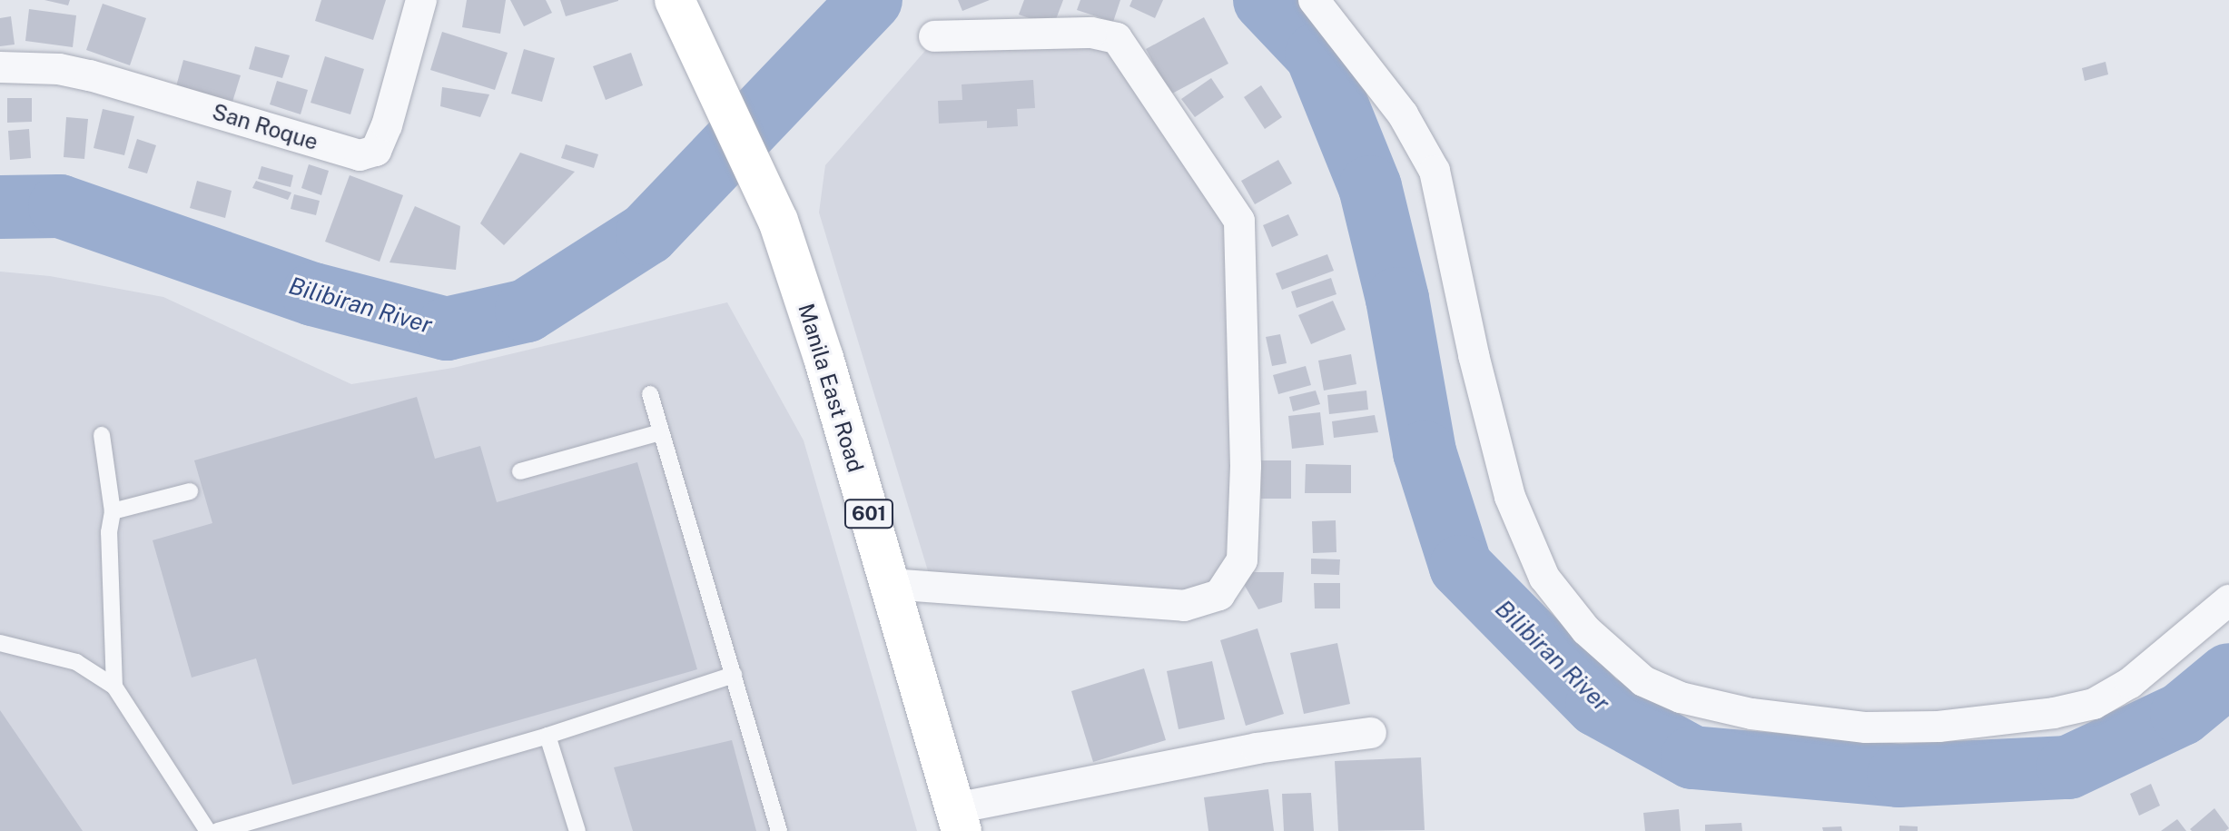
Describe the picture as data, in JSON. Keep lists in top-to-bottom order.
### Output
{
  "streets": {
    "main road": ["Manila East Road", "601"],
    "street": ["San Roque"]
  },
  "water": ["Bilibiran River"]
}
